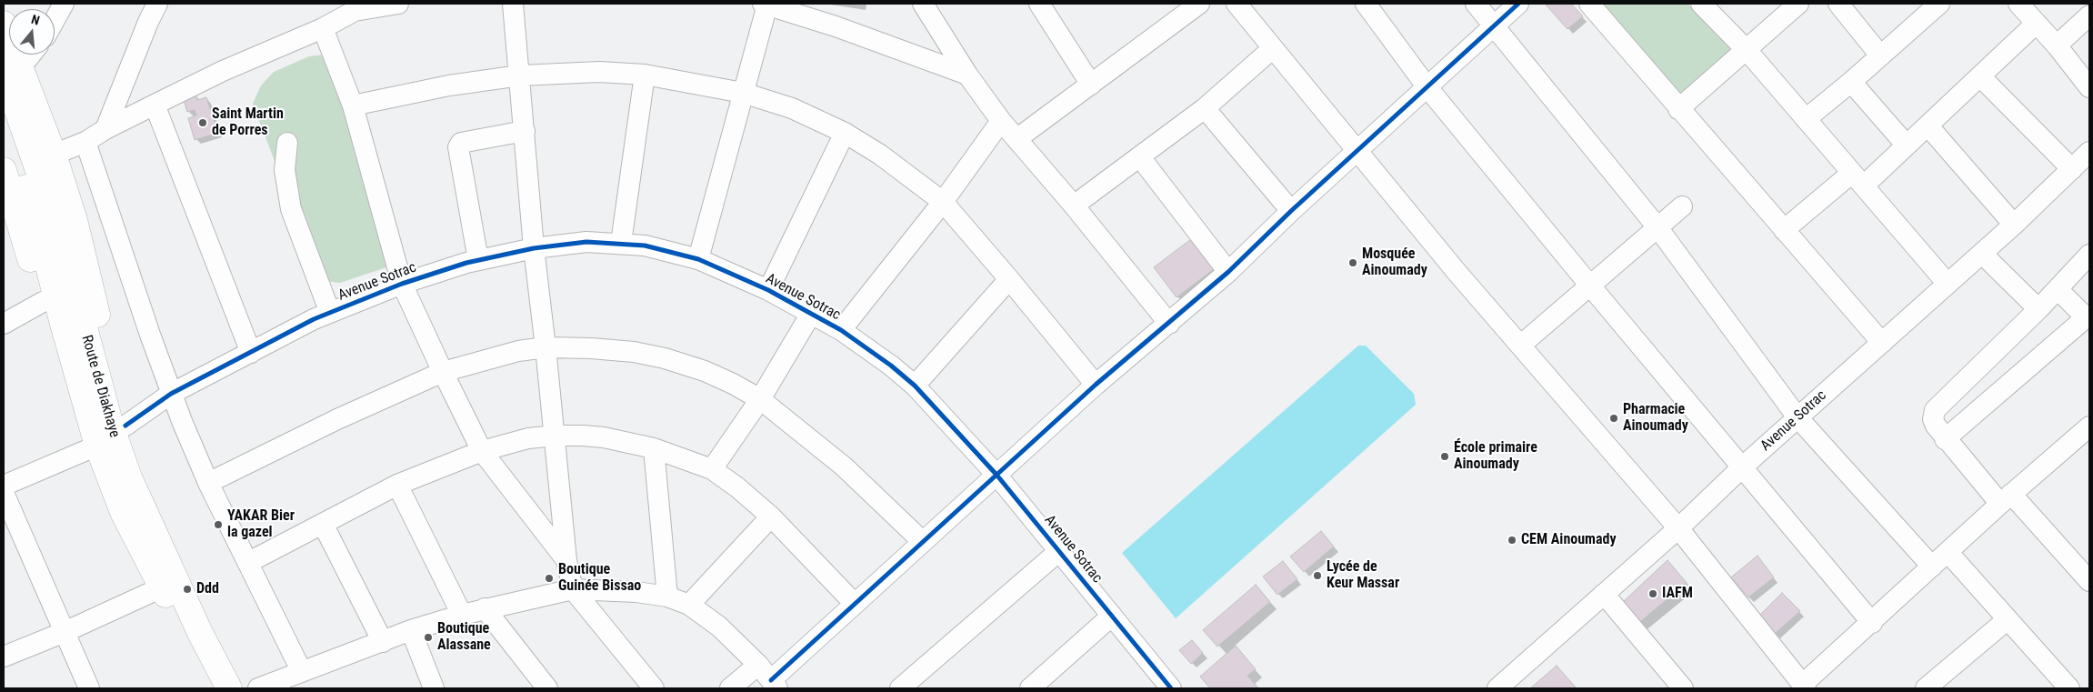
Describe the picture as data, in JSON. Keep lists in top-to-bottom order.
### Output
{
  "streets": {
    "main road": ["Route de Diakhaye"],
    "street": ["Avenue Sotrac"]
  },
  "crossings": [
    ["Avenue Sotrac", "Route de Diakhaye"]
  ],
  "places": [
    "Saint Martin de Porres",
    "Mosquée Ainoumady",
    "Pharmacie Ainoumady",
    "École primaire Ainoumady",
    "YAKAR Bier la gazel",
    "CEM Ainoumady",
    "Lycée de Keur Massar",
    "Boutique Guinée Bissao",
    "Ddd",
    "IAFM",
    "Boutique Alassane"
  ],
  "north": "top"
}
